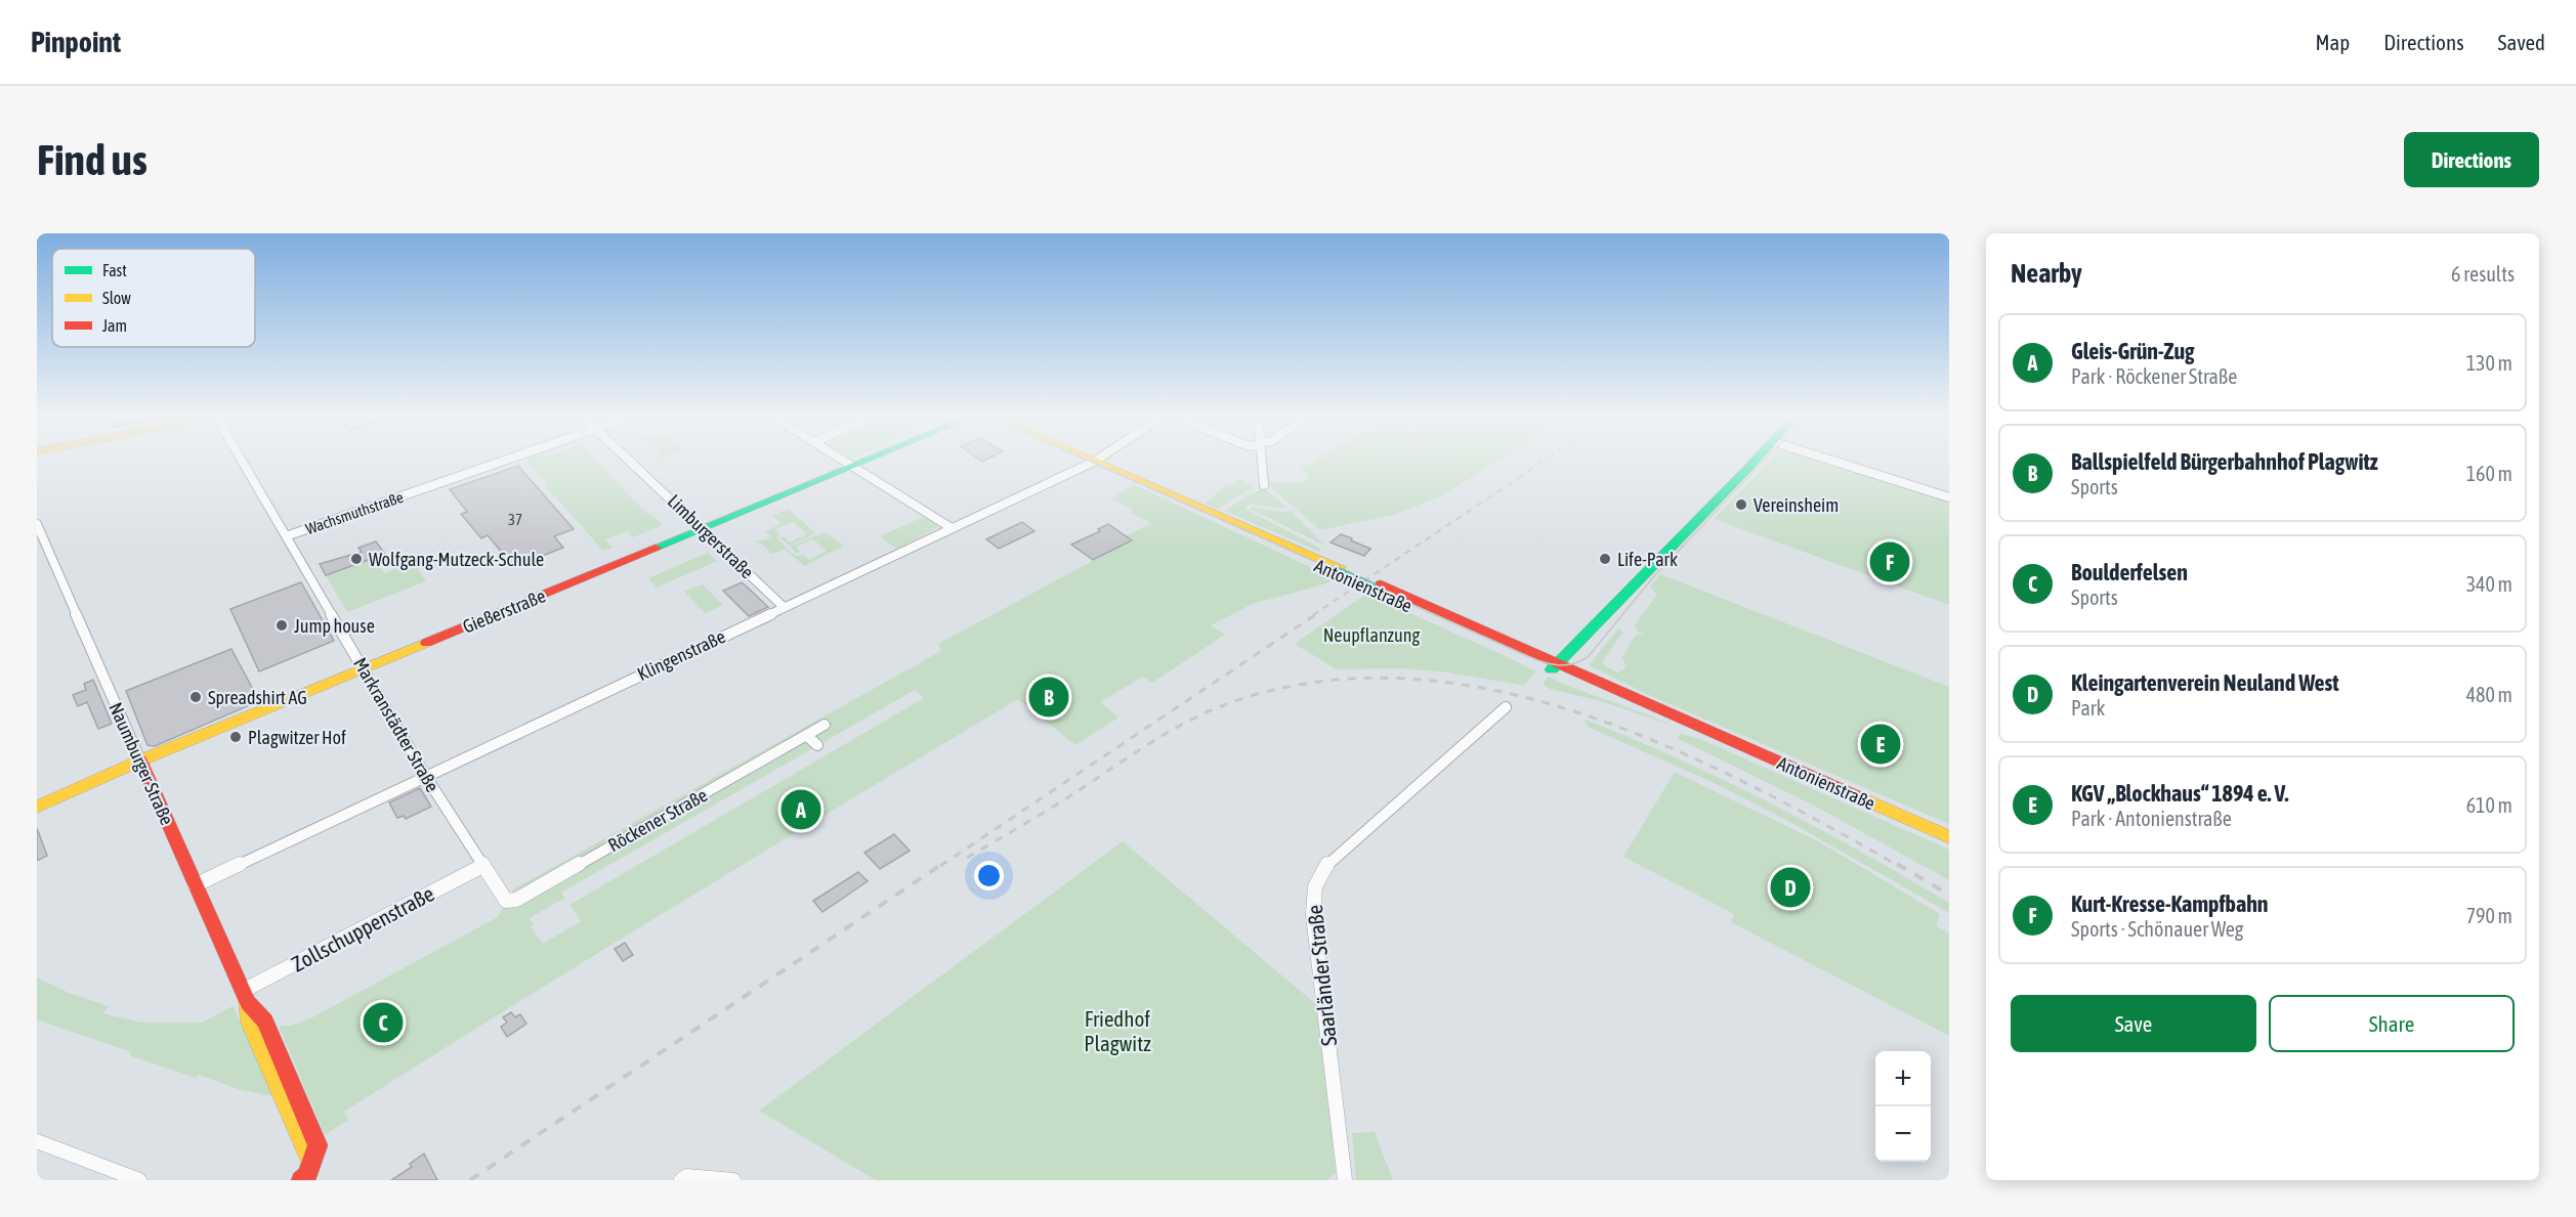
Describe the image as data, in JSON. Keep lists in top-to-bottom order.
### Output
{
  "streets": {
    "street": [
      "Wachsmuthstraße",
      "Limburgerstraße",
      "Antonienstraße",
      "Gießerstraße",
      "Klingenstraße",
      "Markranstädter Straße",
      "Naumburger Straße",
      "Röckener Straße",
      "Zollschuppenstraße",
      "Saarländer Straße"
    ]
  },
  "crossings": [
    ["Wachsmuthstraße", "Markranstädter Straße"],
    ["Limburgerstraße", "Gießerstraße"],
    ["Limburgerstraße", "Klingenstraße"],
    ["Antonienstraße", "Klingenstraße"],
    ["Gießerstraße", "Markranstädter Straße"],
    ["Gießerstraße", "Naumburger Straße"],
    ["Klingenstraße", "Markranstädter Straße"],
    ["Klingenstraße", "Naumburger Straße"],
    ["Markranstädter Straße", "Röckener Straße"],
    ["Markranstädter Straße", "Zollschuppenstraße"],
    ["Naumburger Straße", "Zollschuppenstraße"]
  ],
  "parks": ["Neupflanzung", "Friedhof Plagwitz"],
  "places": [
    "Vereinsheim",
    "Wolfgang-Mutzeck-Schule",
    "Life-Park",
    "Jump house",
    "Spreadshirt AG",
    "Plagwitzer Hof"
  ],
  "house_numbers": ["37"],
  "legend": ["Fast", "Slow", "Jam"],
  "page": {
    "header": "Pinpoint",
    "nav": ["Map", "Directions", "Saved"],
    "buttons": [
      "Directions",
      ["Save", "Share"]
    ],
    "title": "Find us",
    "heading": ["Nearby", "6 results"],
    "list": [
      {
        "mark": "A",
        "name": "Gleis-Grün-Zug",
        "note": "Park · Röckener Straße",
        "value": "130 m"
      },
      {
        "mark": "B",
        "name": "Ballspielfeld Bürgerbahnhof Plagwitz",
        "note": "Sports",
        "value": "160 m"
      },
      {
        "mark": "C",
        "name": "Boulderfelsen",
        "note": "Sports",
        "value": "340 m"
      },
      {
        "mark": "D",
        "name": "Kleingartenverein Neuland West",
        "note": "Park",
        "value": "480 m"
      },
      {
        "mark": "E",
        "name": "KGV „Blockhaus“ 1894 e. V.",
        "note": "Park · Antonienstraße",
        "value": "610 m"
      },
      {
        "mark": "F",
        "name": "Kurt-Kresse-Kampfbahn",
        "note": "Sports · Schönauer Weg",
        "value": "790 m"
      }
    ],
    "pins": [
      "F",
      "B",
      "E",
      "A",
      "D",
      "C"
    ],
    "map_buttons": ["+", "−"]
  }
}
